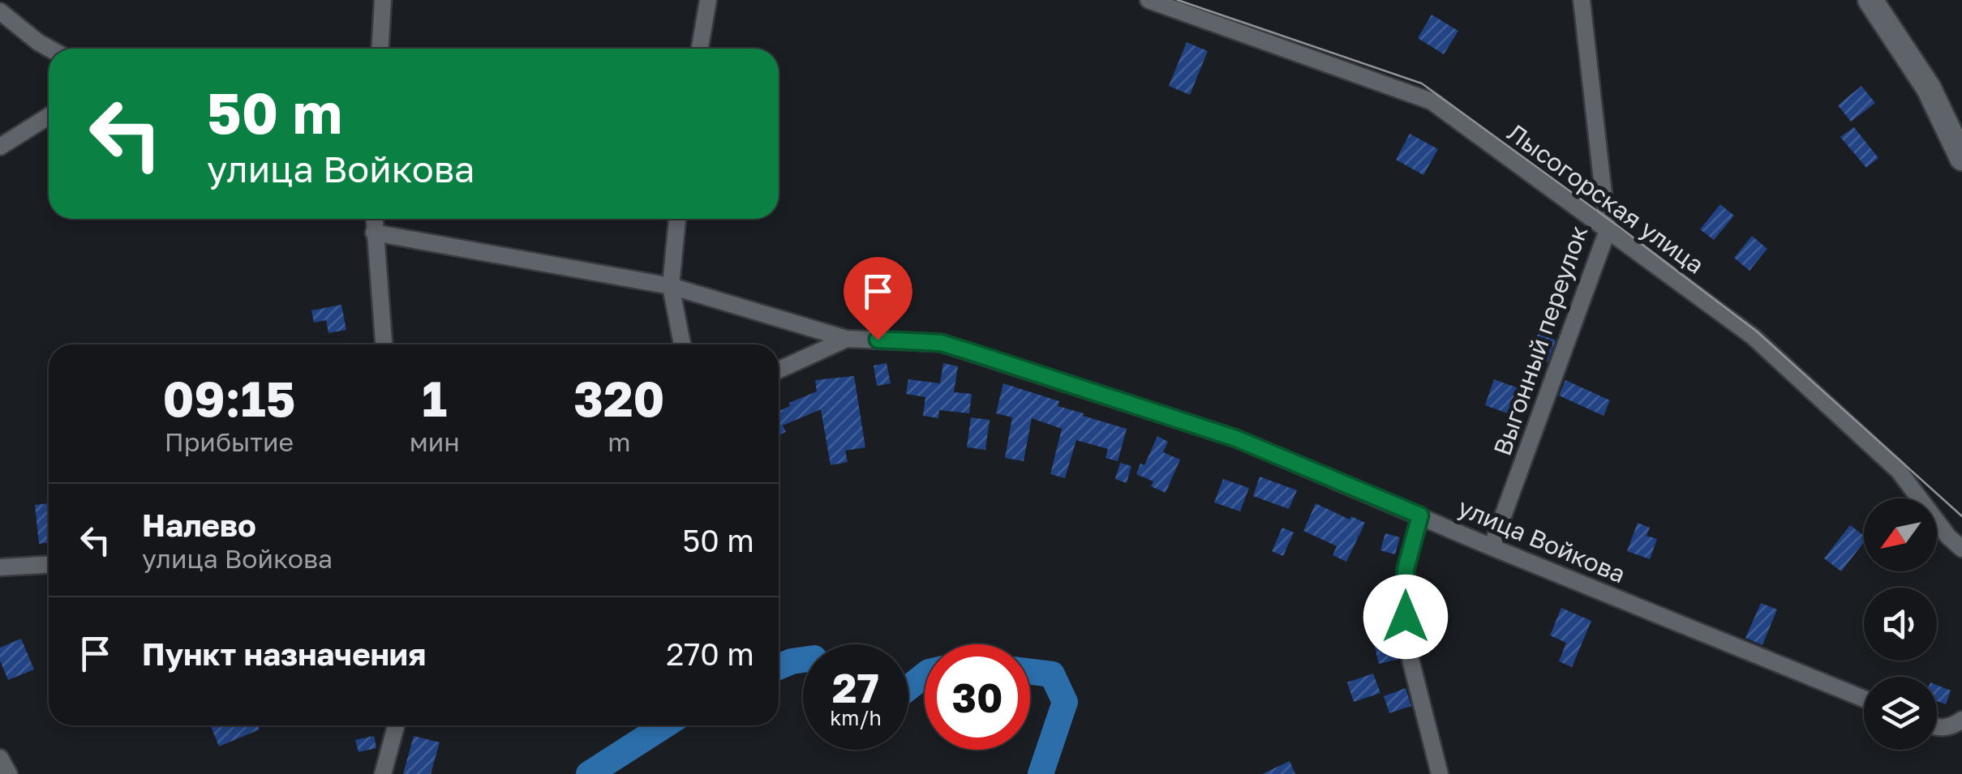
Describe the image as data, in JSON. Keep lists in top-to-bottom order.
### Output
{
  "streets": {
    "street": ["Лысогорская улица", "Выгонный переулок", "улица Войкова"]
  },
  "crossings": [
    ["Лысогорская улица", "Выгонный переулок"],
    ["Выгонный переулок", "улица Войкова"]
  ],
  "north": "bottom left",
  "page": {
    "turn": ["50 m", "улица Войкова"],
    "eta": [
      "09:15",
      "Прибытие",
      "1",
      "мин",
      "320",
      "m"
    ],
    "list": [
      {
        "name": "Налево",
        "note": "улица Войкова",
        "value": "50 m"
      },
      {
        "name": "Пункт назначения",
        "value": "270 m"
      }
    ],
    "speed": "27 km/h",
    "limit": "30"
  }
}
